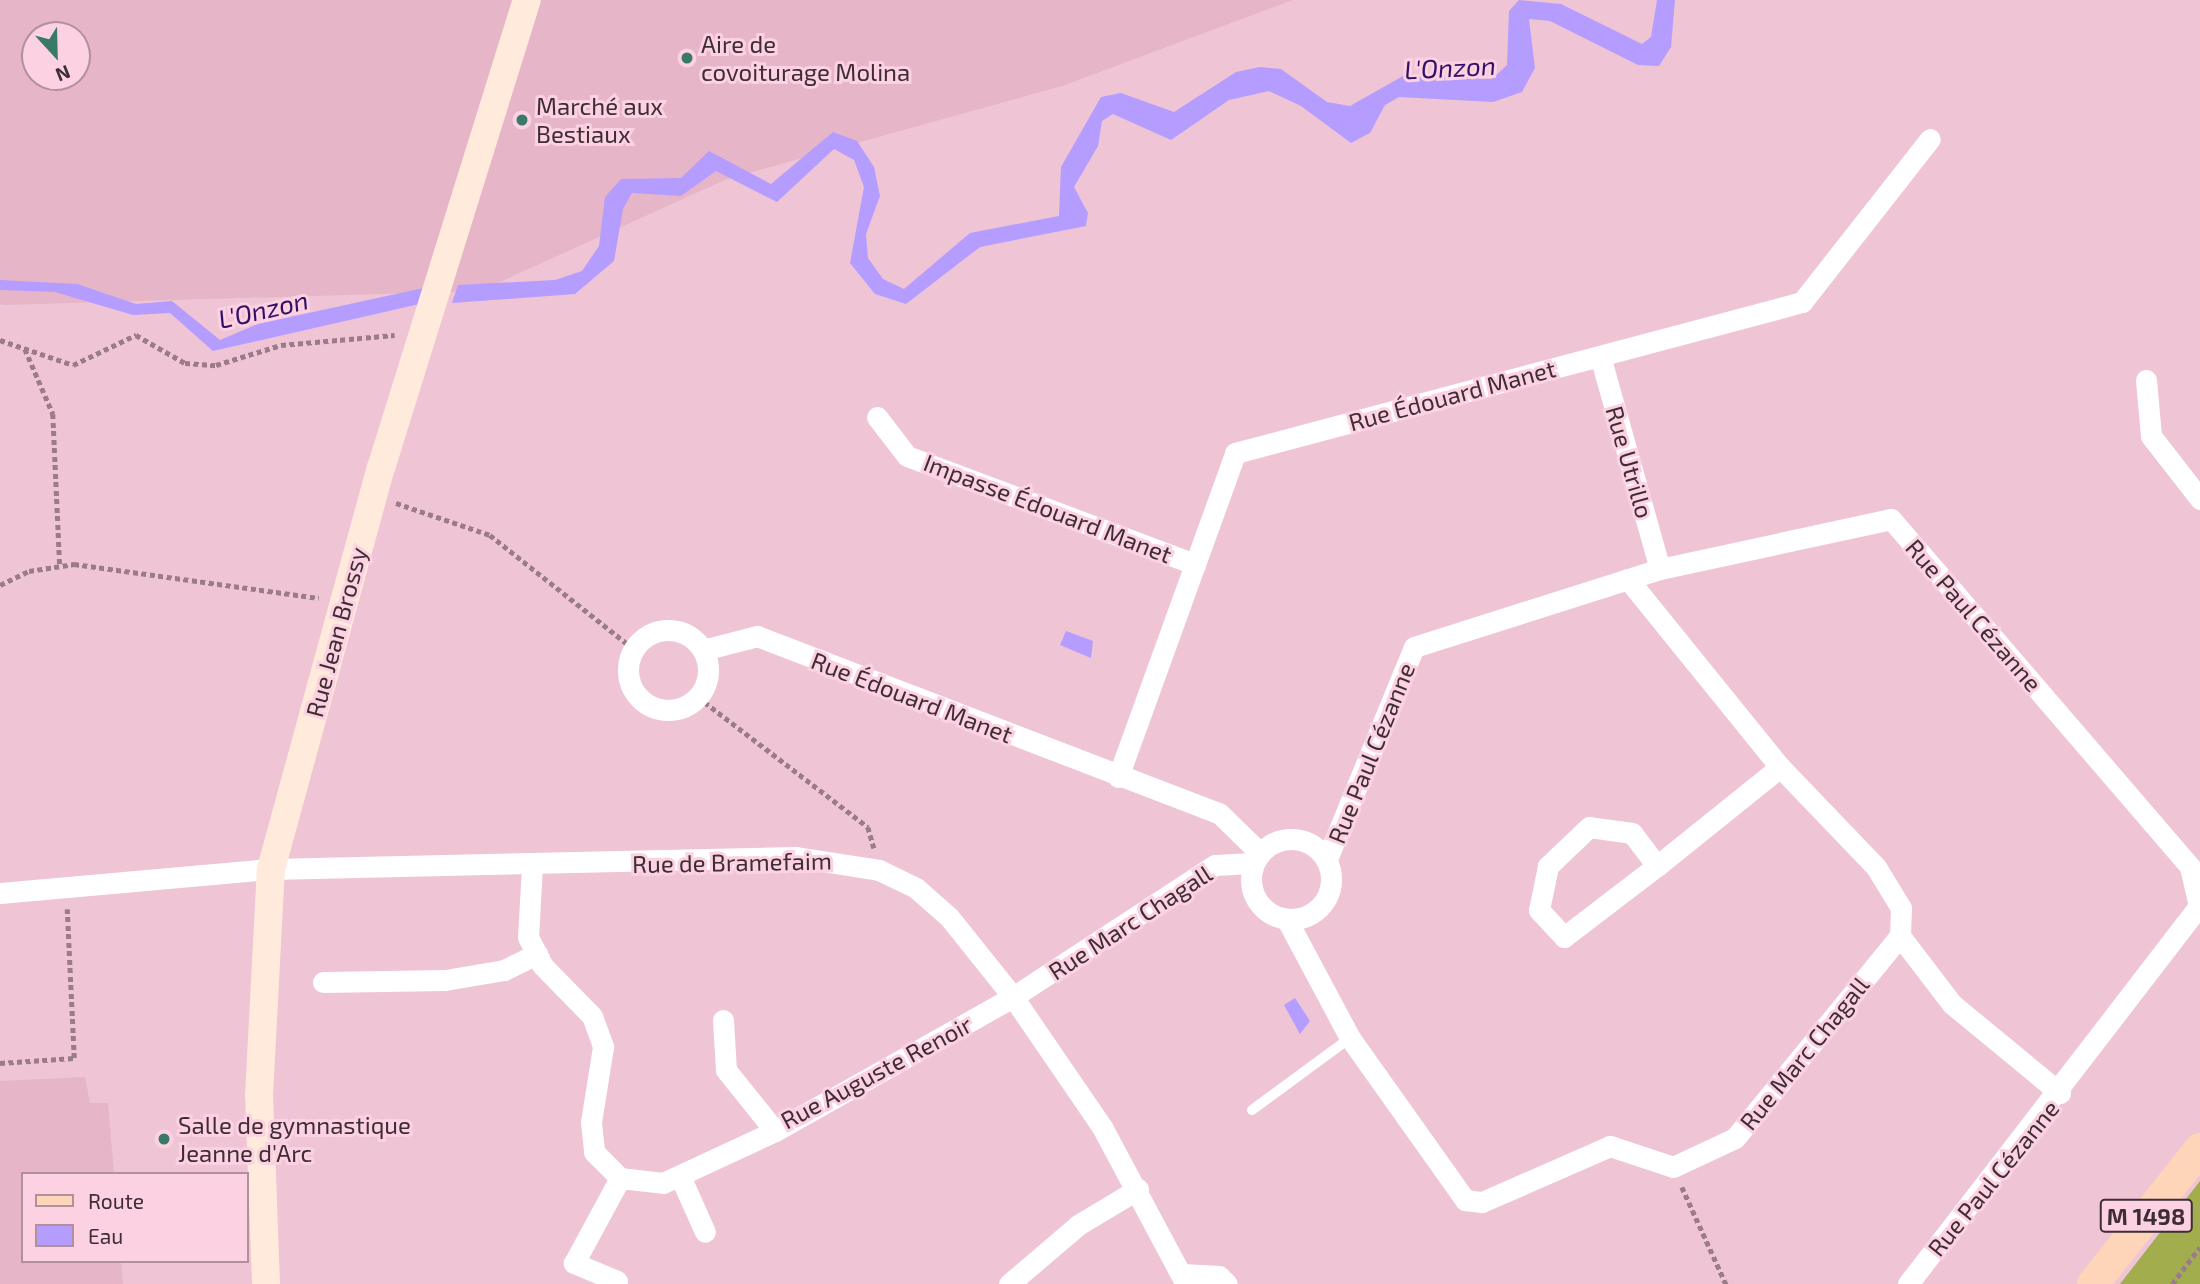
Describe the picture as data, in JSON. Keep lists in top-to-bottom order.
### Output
{
  "streets": {
    "main road": ["M 1498"],
    "street": [
      "Rue Édouard Manet",
      "Rue Utrillo",
      "Impasse Édouard Manet",
      "Rue Paul Cézanne",
      "Rue Jean Brossy",
      "Rue de Bramefaim",
      "Rue Marc Chagall",
      "Rue Auguste Renoir"
    ]
  },
  "crossings": [
    ["Rue Édouard Manet", "Rue Utrillo"],
    ["Rue Édouard Manet", "Impasse Édouard Manet"],
    ["Rue Édouard Manet", "Rue Paul Cézanne"],
    ["Rue Édouard Manet", "Rue Marc Chagall"],
    ["Rue Utrillo", "Rue Paul Cézanne"],
    ["Rue Paul Cézanne", "Rue Marc Chagall"],
    ["Rue Jean Brossy", "Rue de Bramefaim"],
    ["Rue de Bramefaim", "Rue Marc Chagall"],
    ["Rue de Bramefaim", "Rue Auguste Renoir"],
    ["Rue Marc Chagall", "Rue Auguste Renoir"]
  ],
  "water": ["L'Onzon"],
  "places": ["Aire de covoiturage Molina", "Marché aux Bestiaux", "Salle de gymnastique Jeanne d'Arc"],
  "legend": ["Route", "Eau"],
  "north": "bottom"
}
